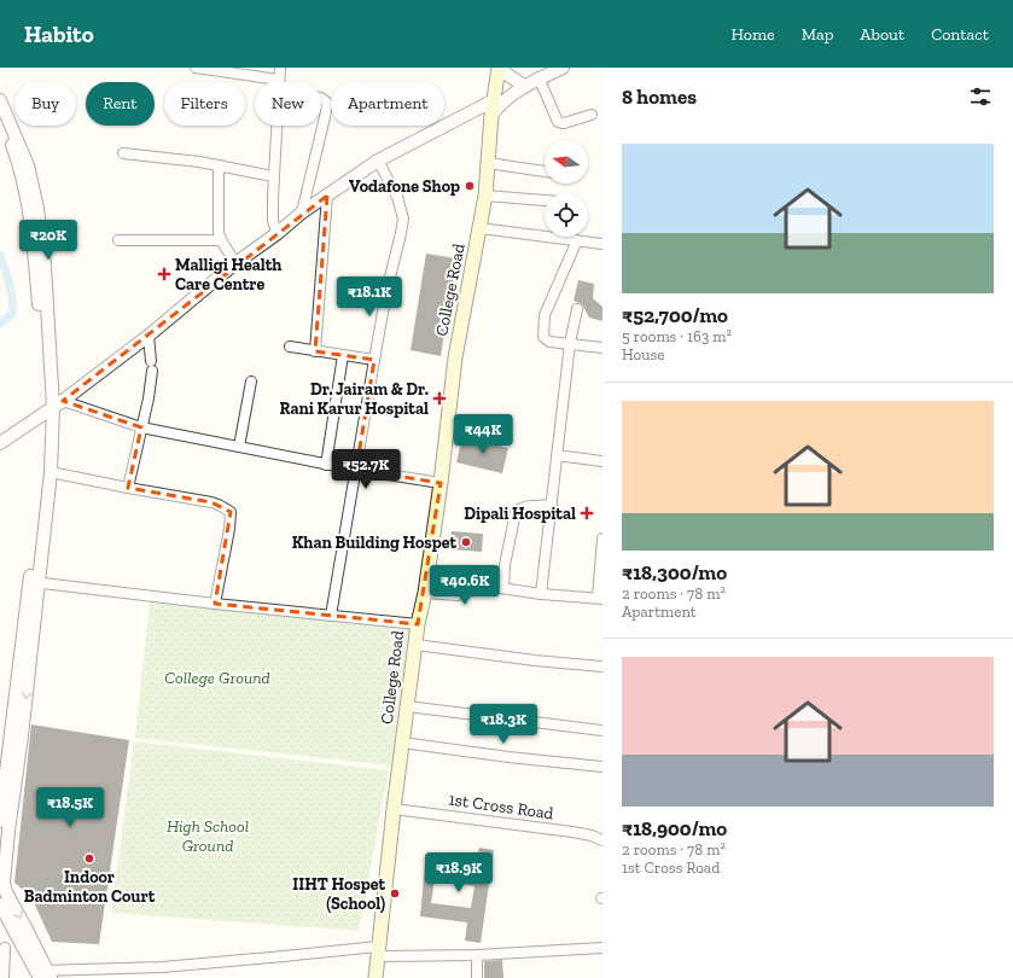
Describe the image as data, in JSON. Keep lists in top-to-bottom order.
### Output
{
  "streets": {
    "main road": ["College Road"],
    "street": ["1st Cross Road"]
  },
  "crossings": [
    ["College Road", "1st Cross Road"]
  ],
  "parks": ["College Ground", "High School Ground"],
  "places": {
    "other": [
      "Vodafone Shop",
      "Khan Building Hospet",
      "Indoor Badminton Court",
      "IIHT Hospet (School)"
    ],
    "health": ["Malligi Health Care Centre", "Dr. Jairam & Dr. Rani Karur Hospital", "Dipali Hospital"]
  },
  "north": "left",
  "page": {
    "header": "Habito",
    "nav": [
      "Home",
      "Map",
      "About",
      "Contact"
    ],
    "heading": "8 homes",
    "chip": [
      "Buy",
      "Rent",
      "Filters",
      "New",
      "Apartment"
    ],
    "list": [
      {
        "name": "₹52,700/mo",
        "note": "5 rooms · 163 m² · House"
      },
      {
        "name": "₹18,300/mo",
        "note": "2 rooms · 78 m² · Apartment"
      },
      {
        "name": "₹18,900/mo",
        "note": "2 rooms · 78 m² · 1st Cross Road"
      }
    ],
    "price": [
      "₹20K",
      "₹18.1K",
      "₹44K",
      "₹52.7K",
      "₹40.6K",
      "₹18.3K",
      "₹18.5K",
      "₹18.9K"
    ]
  }
}
